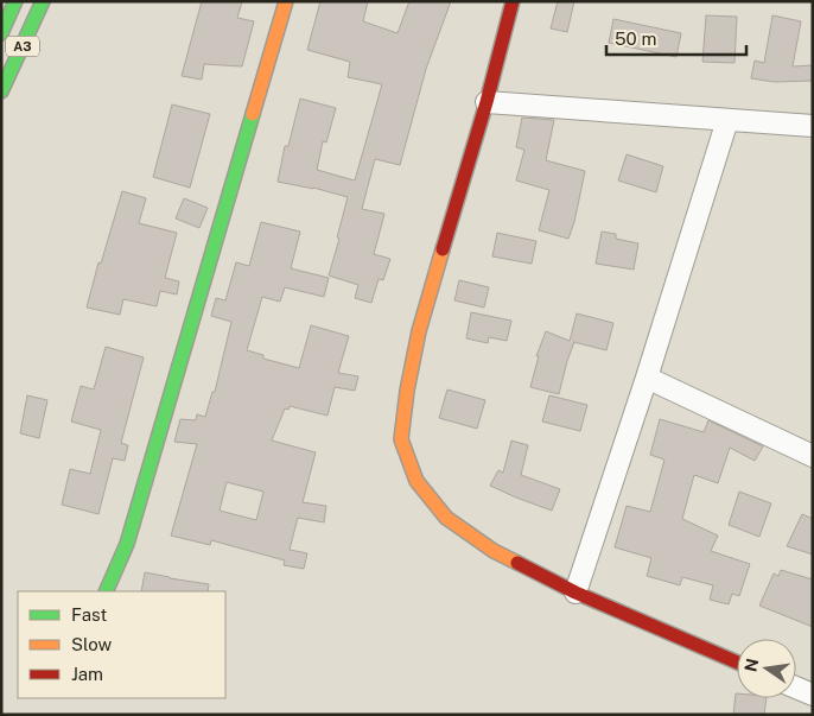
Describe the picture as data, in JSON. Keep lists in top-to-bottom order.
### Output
{
  "streets": {
    "main road": ["A3"]
  },
  "legend": ["Fast", "Slow", "Jam"],
  "scale_bar": "50 m",
  "north": "left"
}
